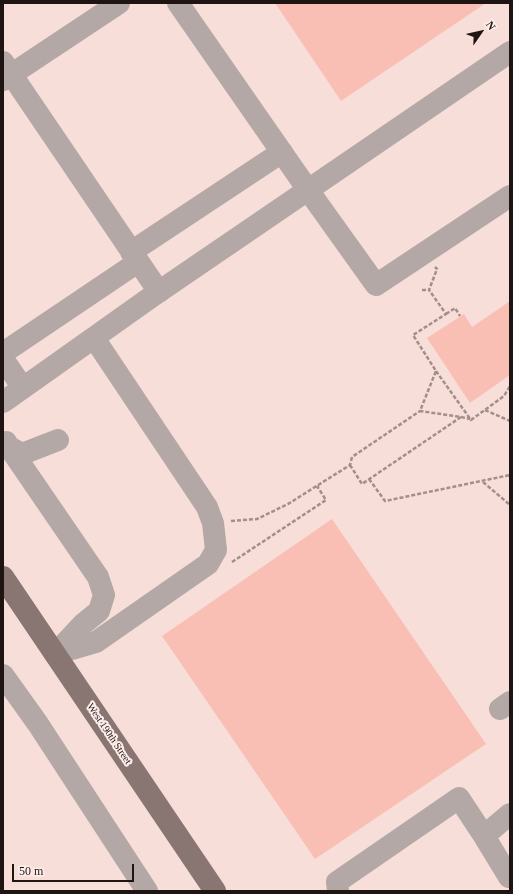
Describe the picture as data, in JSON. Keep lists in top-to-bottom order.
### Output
{
  "streets": {
    "main road": ["West 190th Street"]
  },
  "scale_bar": "50 m",
  "north": "top right"
}
